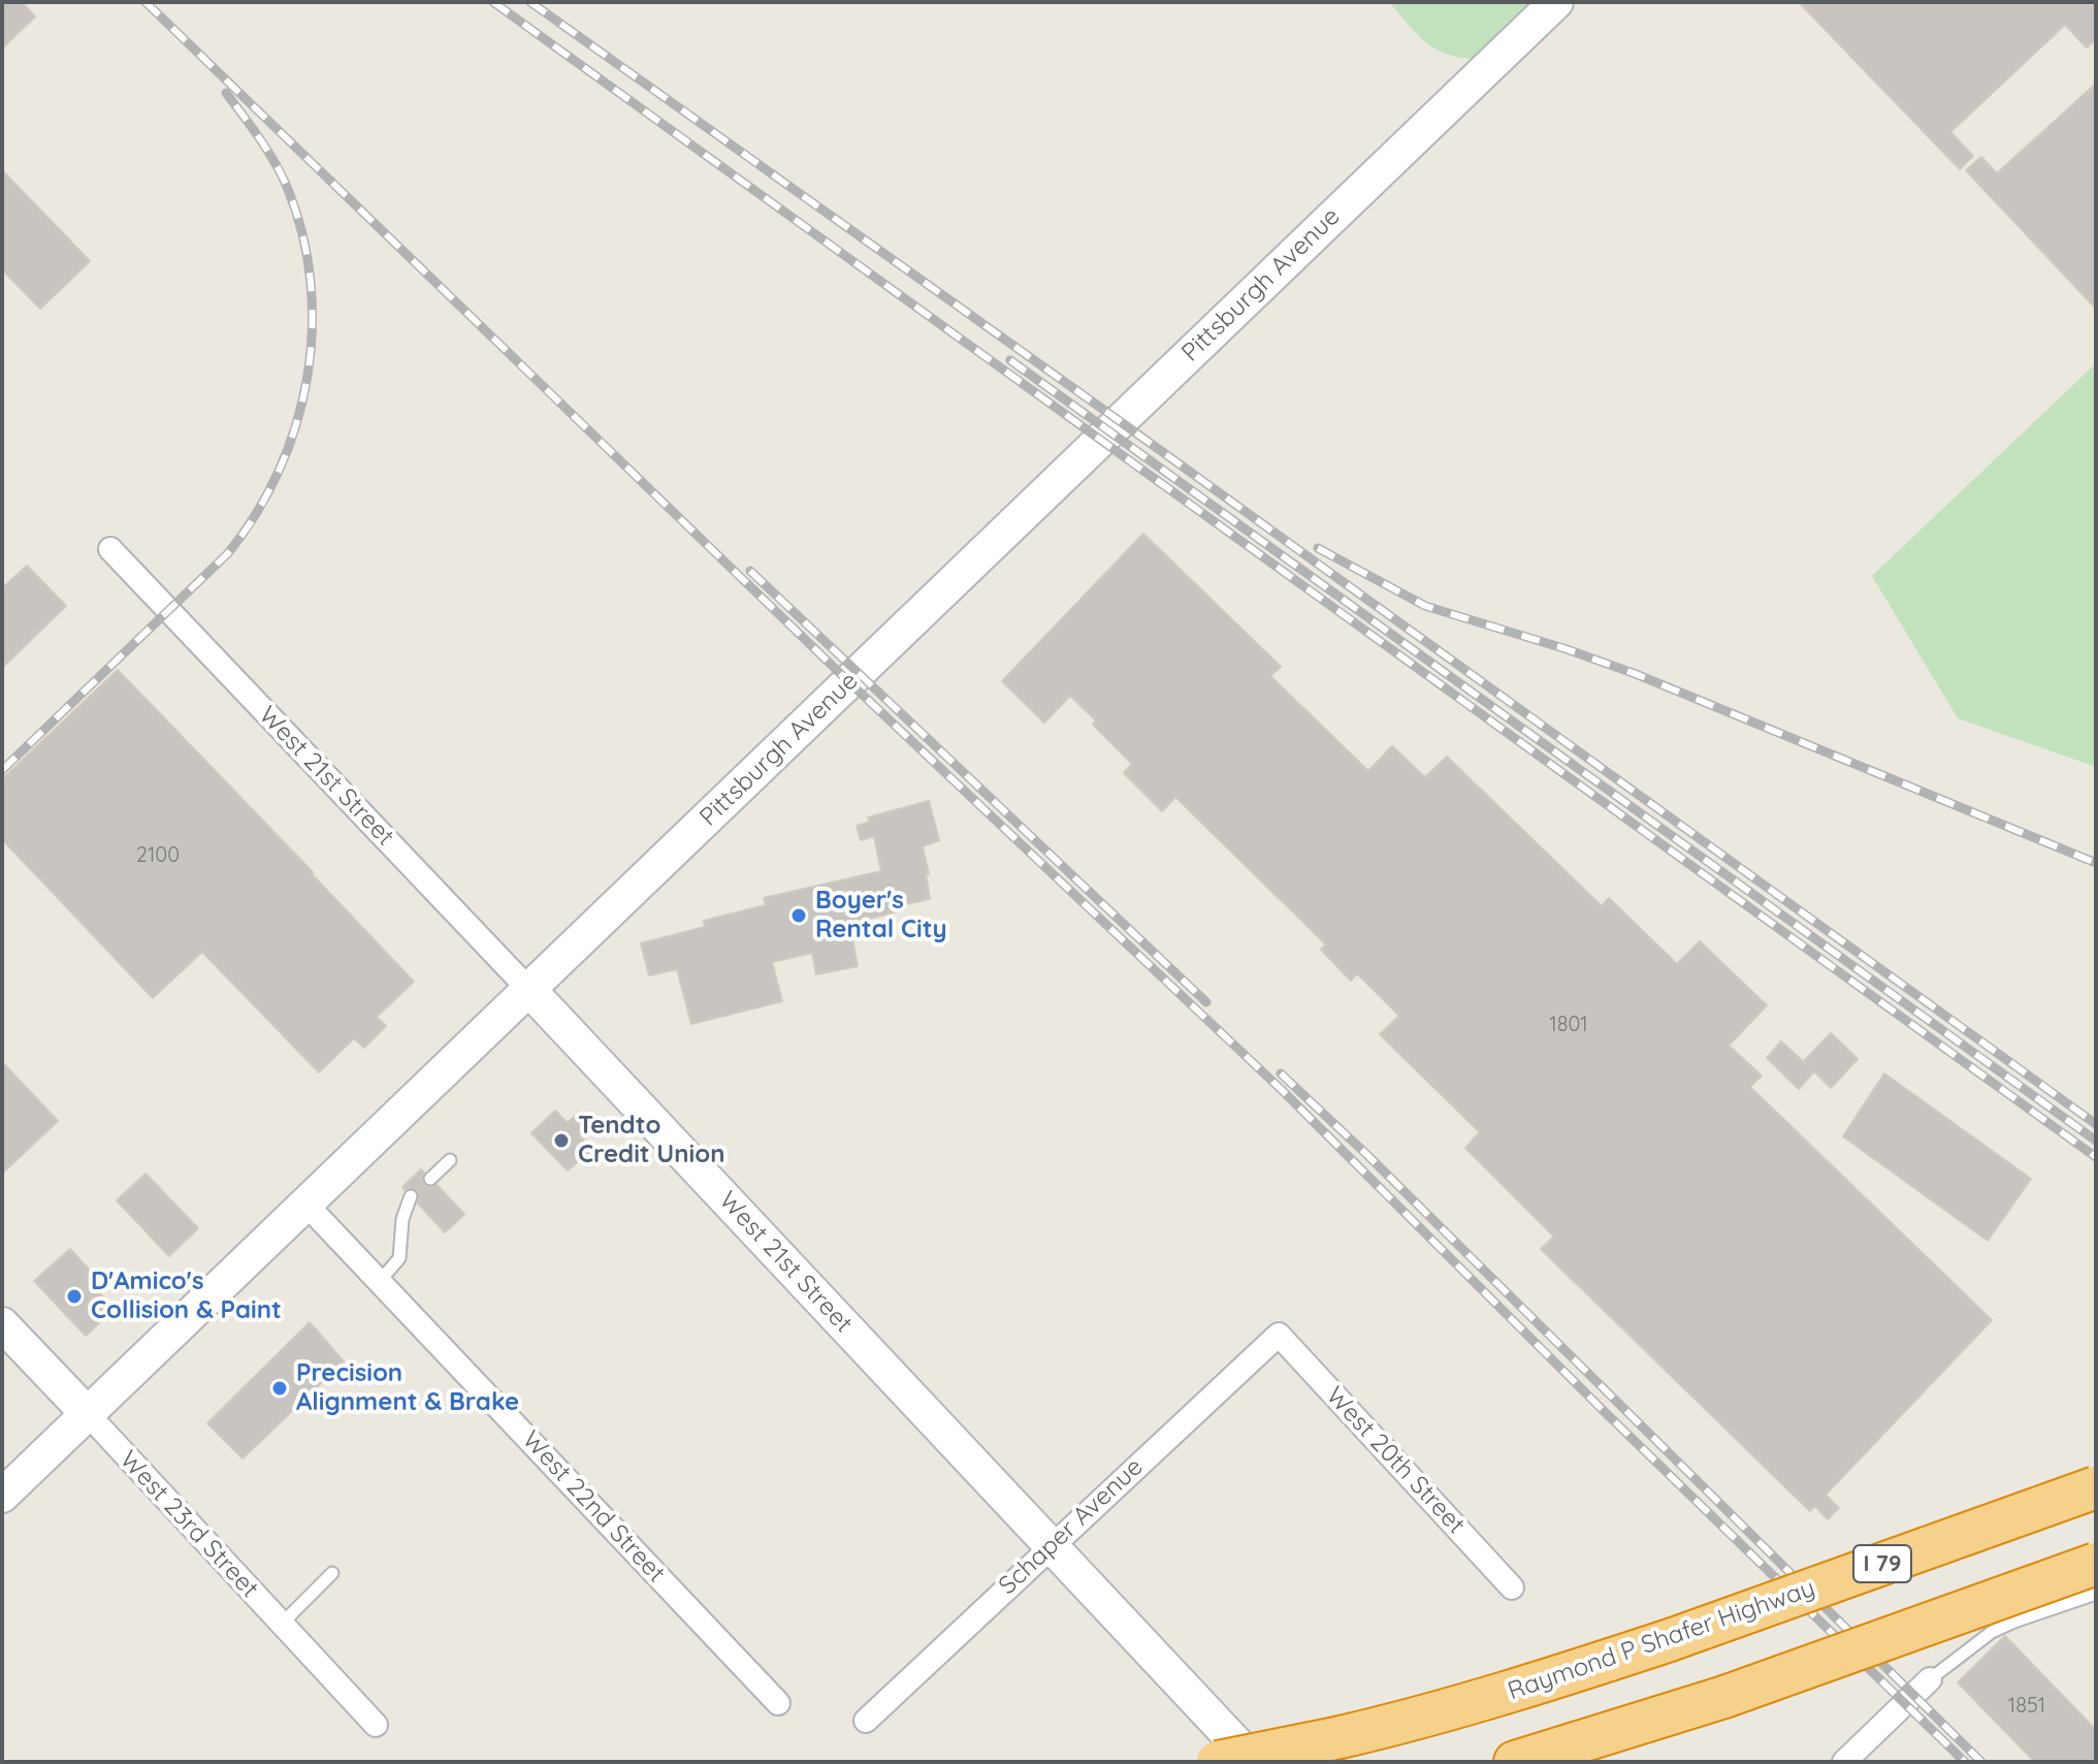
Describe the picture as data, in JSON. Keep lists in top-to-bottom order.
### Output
{
  "streets": {
    "highway": ["I 79", "Raymond P Shafer Highway"],
    "street": [
      "Pittsburgh Avenue",
      "West 21st Street",
      "West 20th Street",
      "West 22nd Street",
      "West 23rd Street",
      "Schaper Avenue"
    ]
  },
  "crossings": [
    ["Pittsburgh Avenue", "West 21st Street"],
    ["Pittsburgh Avenue", "West 22nd Street"],
    ["Pittsburgh Avenue", "West 23rd Street"],
    ["West 21st Street", "Schaper Avenue"],
    ["West 20th Street", "Schaper Avenue"]
  ],
  "places": [
    "Boyer's Rental City",
    "Tendto Credit Union",
    "D'Amico's Collision & Paint",
    "Precision Alignment & Brake"
  ],
  "house_numbers": ["2100", "1801", "1851"]
}
